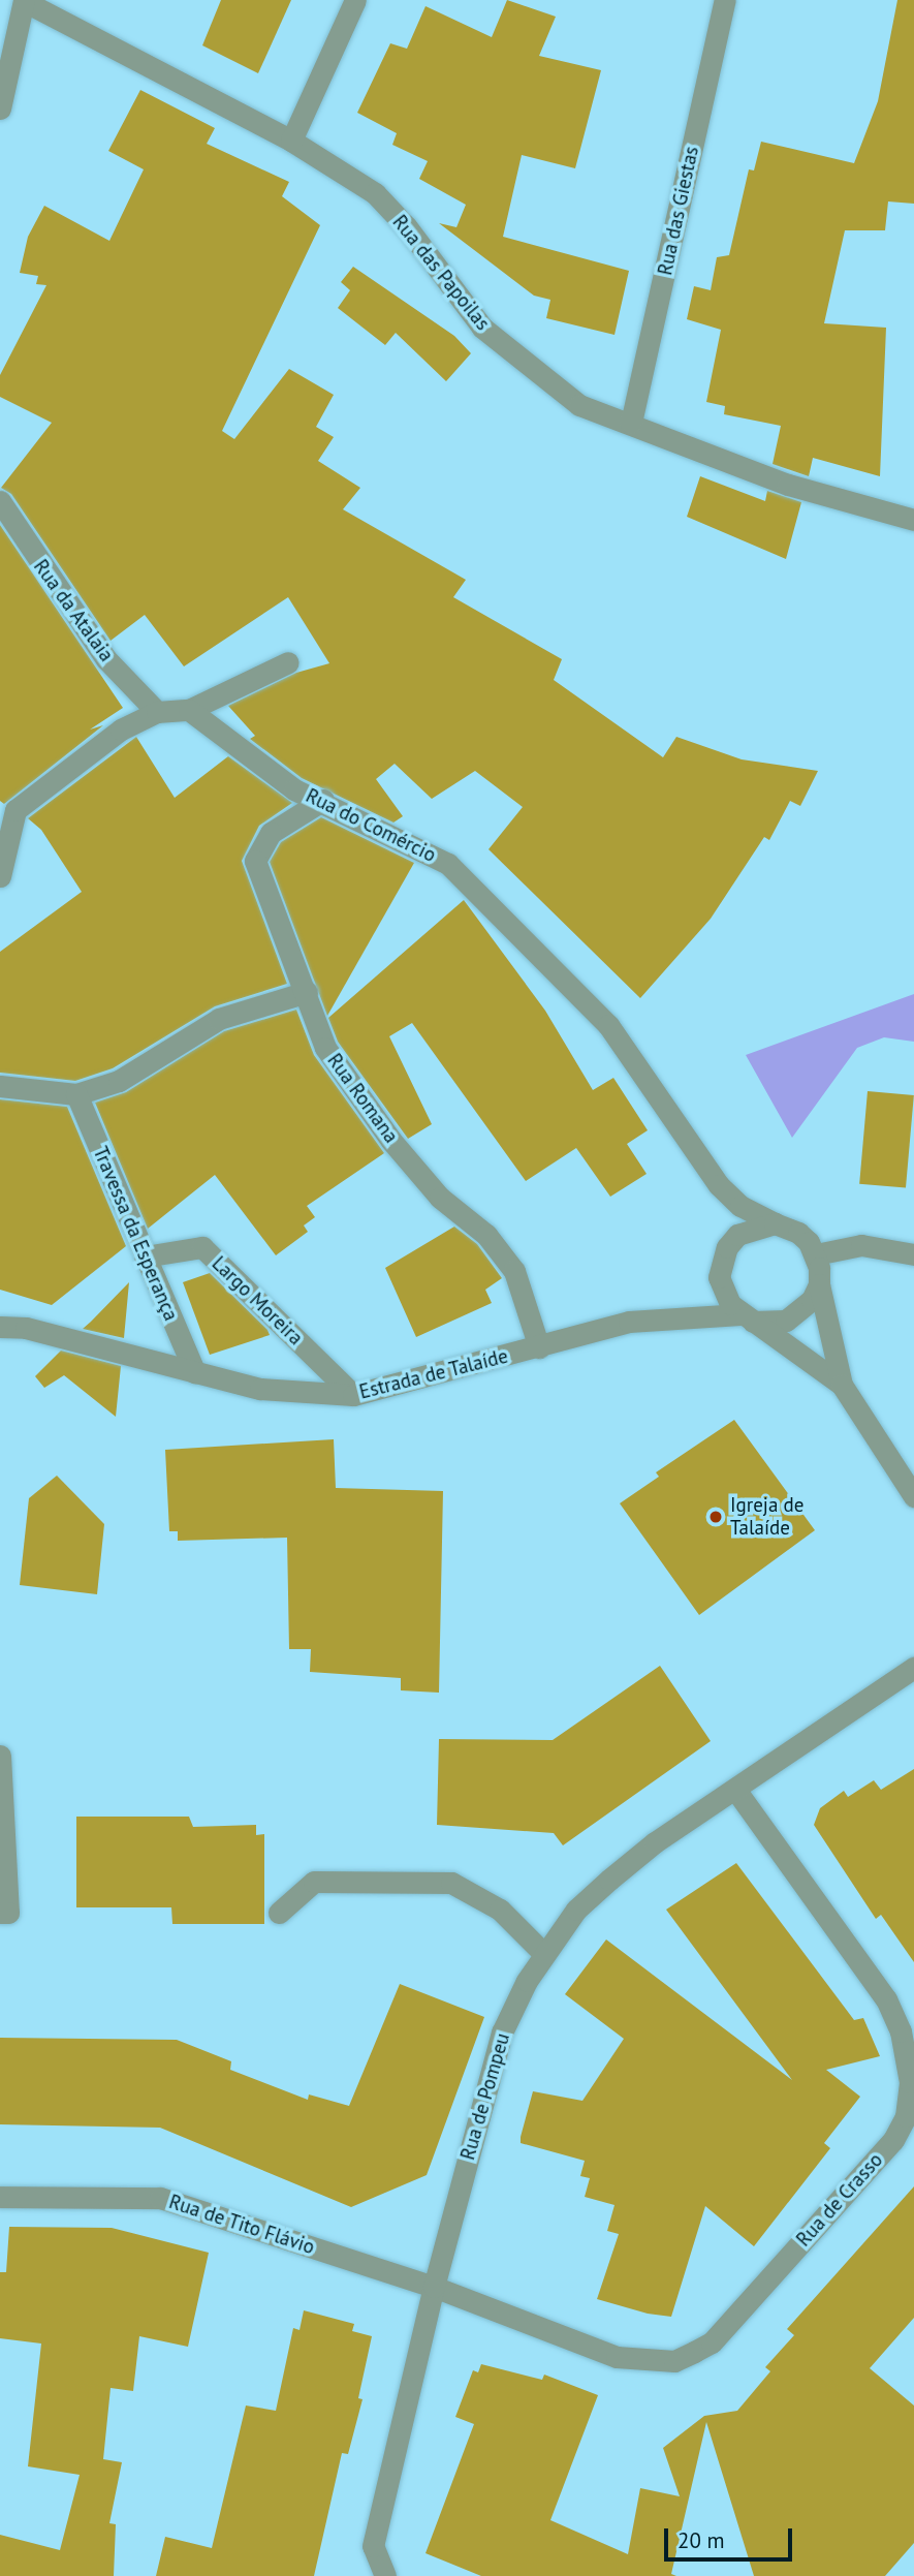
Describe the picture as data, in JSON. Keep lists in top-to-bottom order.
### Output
{
  "streets": {
    "street": [
      "Rua das Giestas",
      "Rua das Papoilas",
      "Rua da Atalaia",
      "Rua do Comércio",
      "Rua Romana",
      "Travessa da Esperança",
      "Largo Moreira",
      "Estrada de Talaíde",
      "Rua de Pompeu",
      "Rua de Crasso",
      "Rua de Tito Flávio"
    ]
  },
  "crossings": [
    ["Rua das Giestas", "Rua das Papoilas"],
    ["Rua do Comércio", "Rua Romana"],
    ["Rua do Comércio", "Estrada de Talaíde"],
    ["Rua Romana", "Estrada de Talaíde"],
    ["Travessa da Esperança", "Largo Moreira"],
    ["Travessa da Esperança", "Estrada de Talaíde"],
    ["Largo Moreira", "Estrada de Talaíde"],
    ["Rua de Pompeu", "Rua de Crasso"],
    ["Rua de Pompeu", "Rua de Tito Flávio"],
    ["Rua de Crasso", "Rua de Tito Flávio"]
  ],
  "places": ["Igreja de Talaíde"],
  "scale_bar": "20 m"
}
